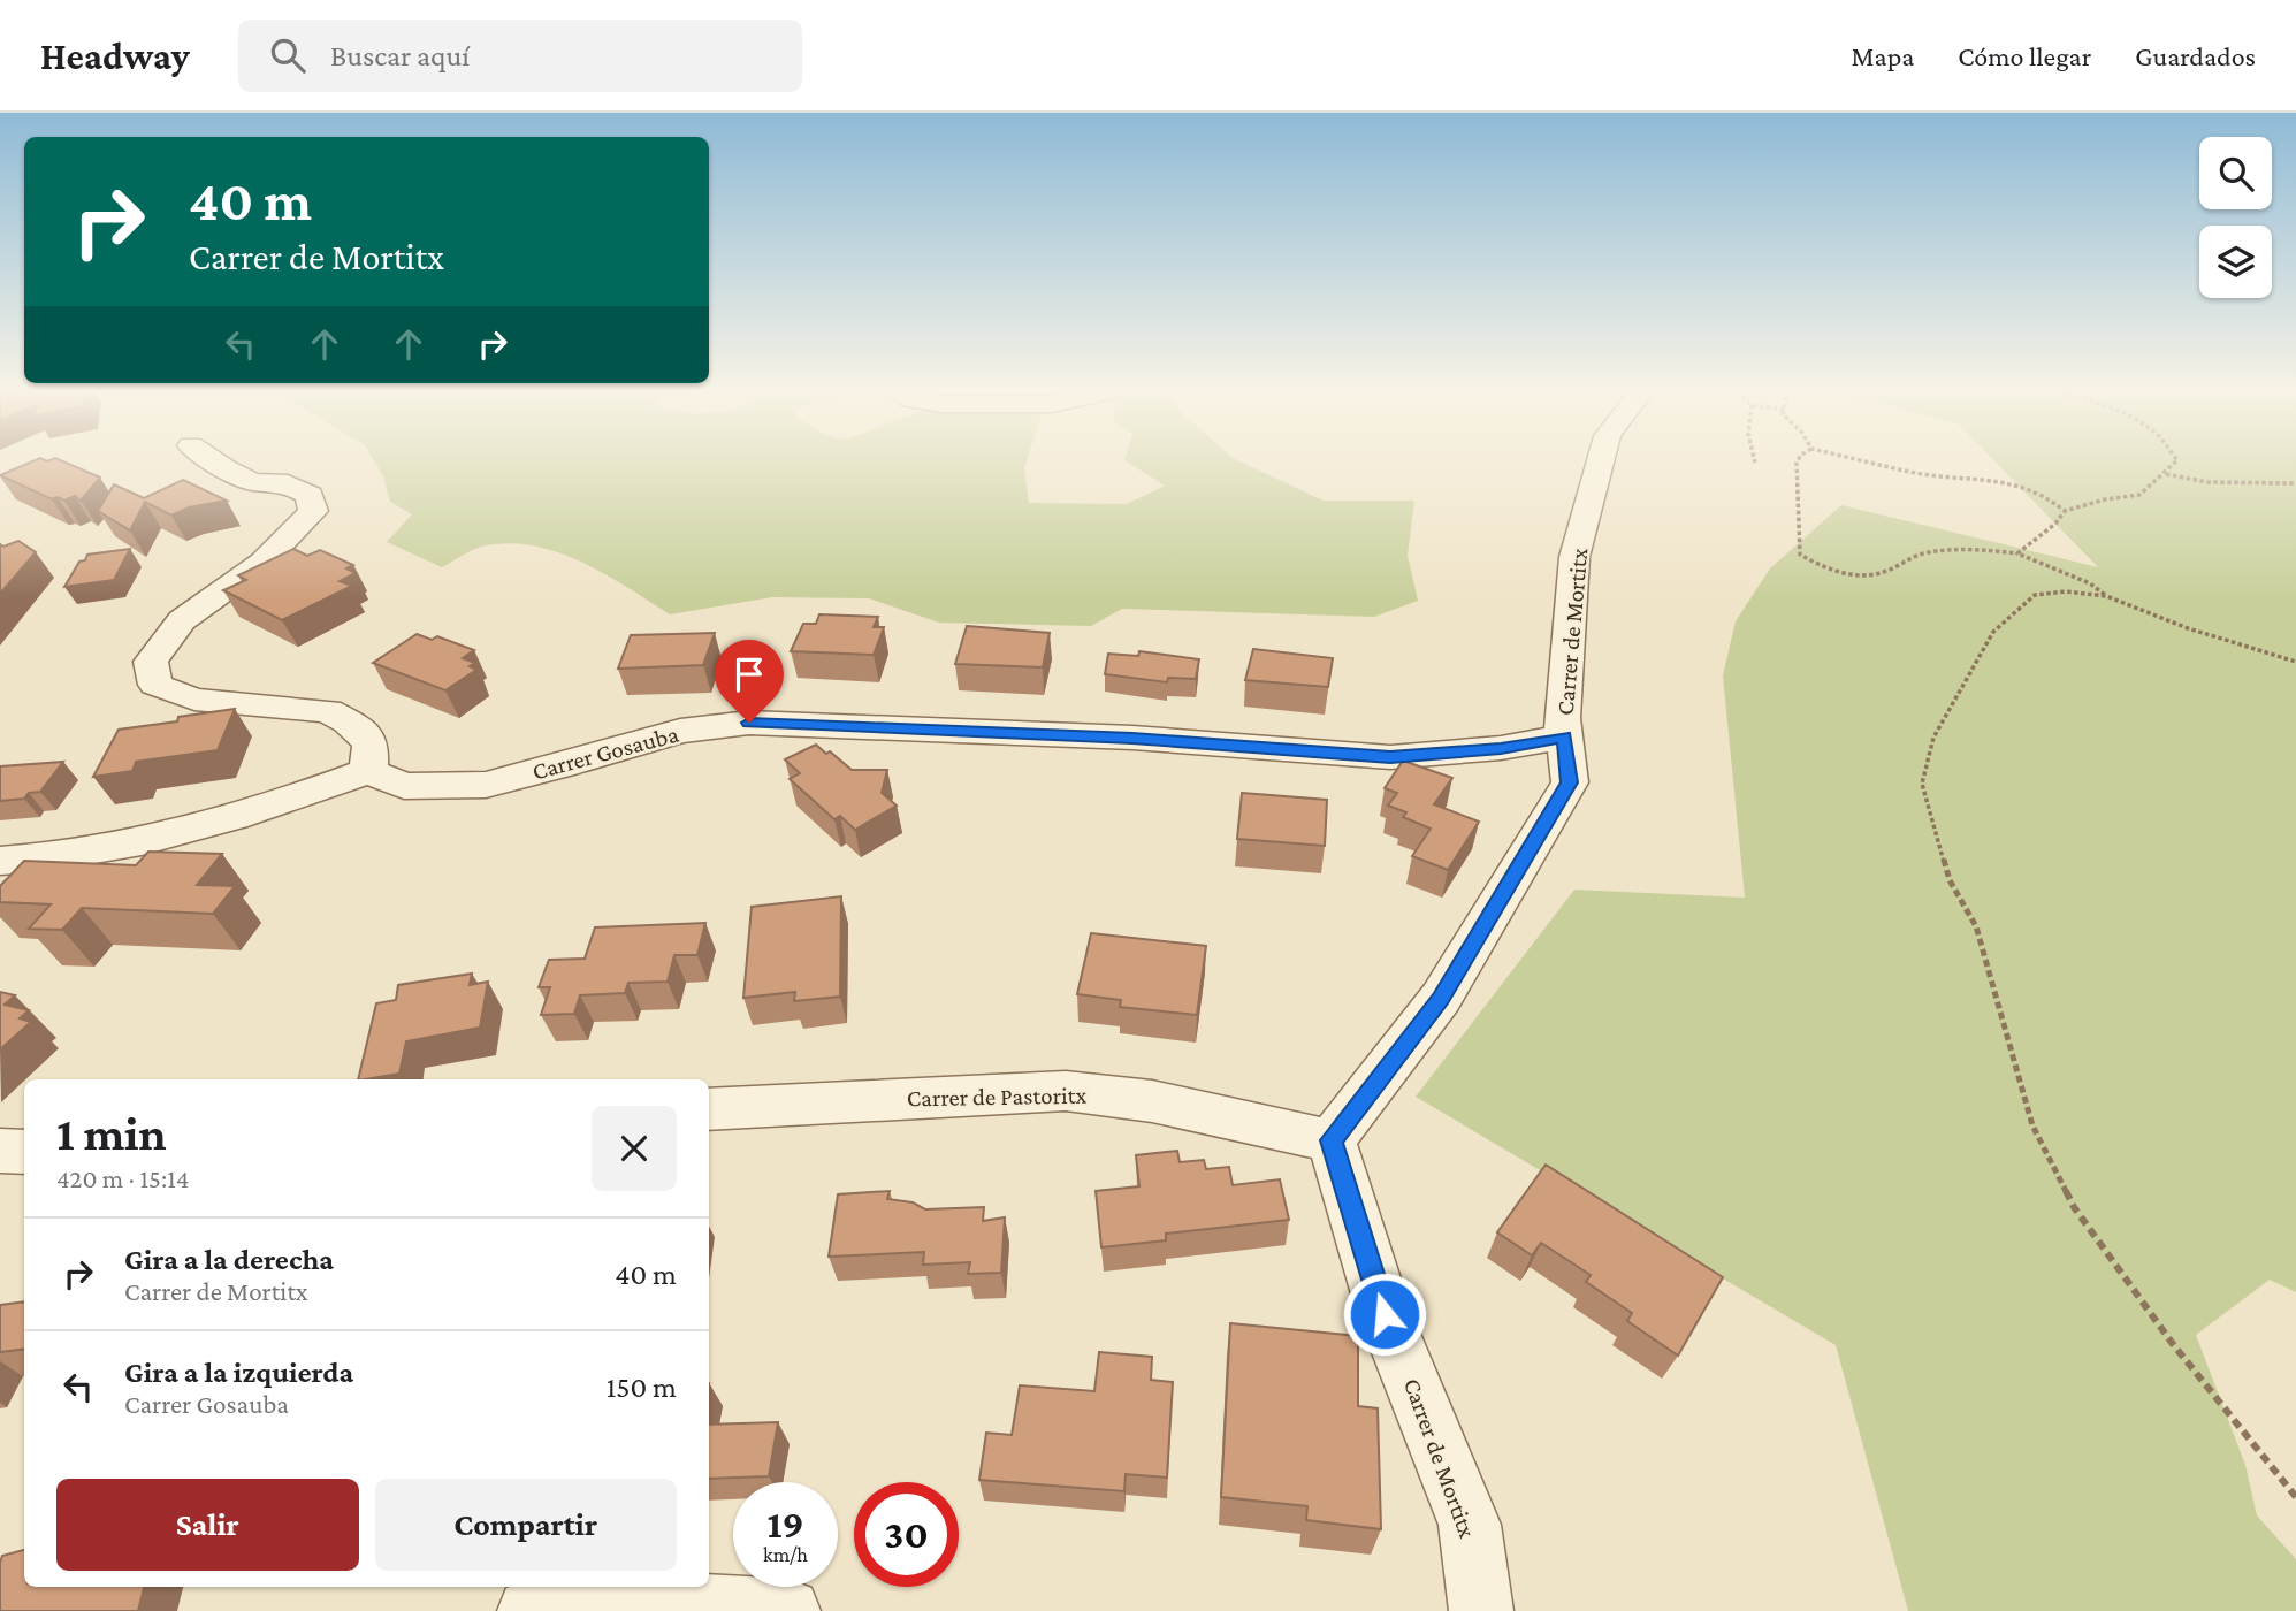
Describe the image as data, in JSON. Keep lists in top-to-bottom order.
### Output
{
  "streets": {
    "street": ["Carrer de Mortitx", "Carrer Gosauba", "Carrer de Pastoritx"]
  },
  "crossings": [
    ["Carrer de Mortitx", "Carrer Gosauba"],
    ["Carrer de Mortitx", "Carrer de Pastoritx"]
  ],
  "page": {
    "header": "Headway",
    "search": "Buscar aquí",
    "nav": ["Mapa", "Cómo llegar", "Guardados"],
    "turn": ["40 m", "Carrer de Mortitx"],
    "heading": ["1 min", "420 m · 15:14"],
    "list": [
      {
        "name": "Gira a la derecha",
        "note": "Carrer de Mortitx",
        "value": "40 m"
      },
      {
        "name": "Gira a la izquierda",
        "note": "Carrer Gosauba",
        "value": "150 m"
      }
    ],
    "buttons": ["Salir", "Compartir"],
    "speed": "19 km/h",
    "limit": "30"
  }
}
